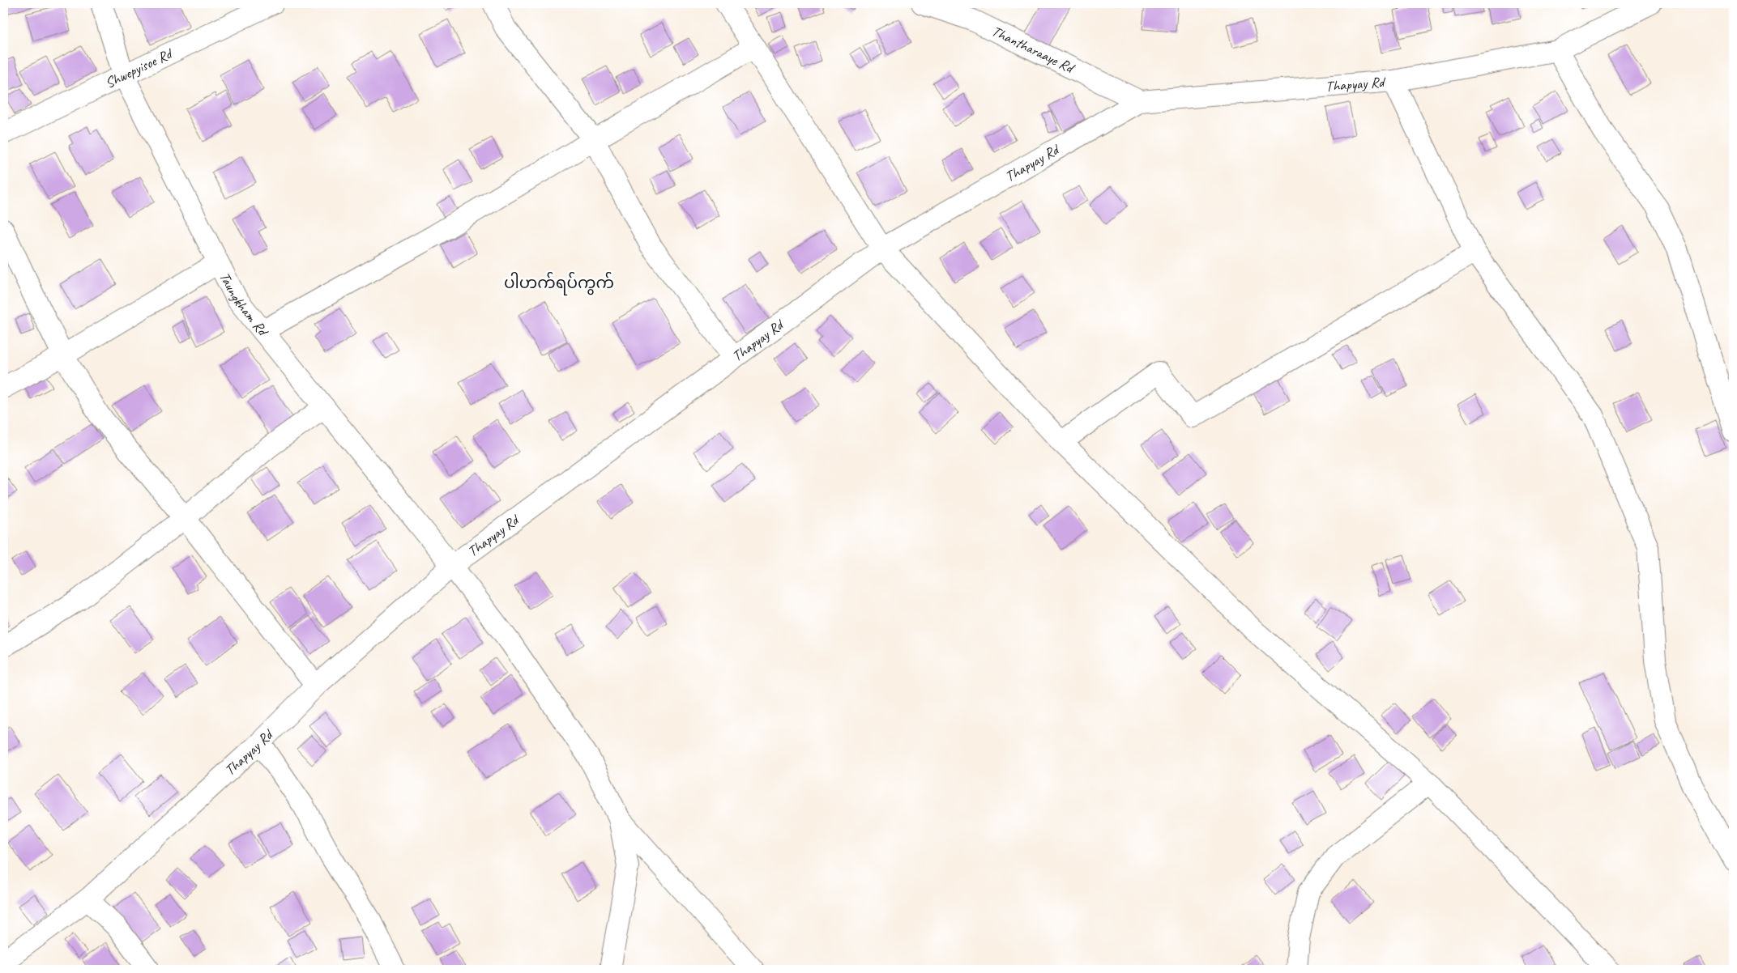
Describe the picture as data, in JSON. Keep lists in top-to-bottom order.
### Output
{
  "streets": {
    "street": [
      "Thantharaaye Rd",
      "Shwepyisoe Rd",
      "Thapyay Rd",
      "Taungkham Rd"
    ]
  },
  "crossings": [
    ["Thantharaaye Rd", "Thapyay Rd"],
    ["Shwepyisoe Rd", "Taungkham Rd"],
    ["Thapyay Rd", "Taungkham Rd"]
  ],
  "districts": ["ပါဟက်ရပ်ကွက်"]
}
